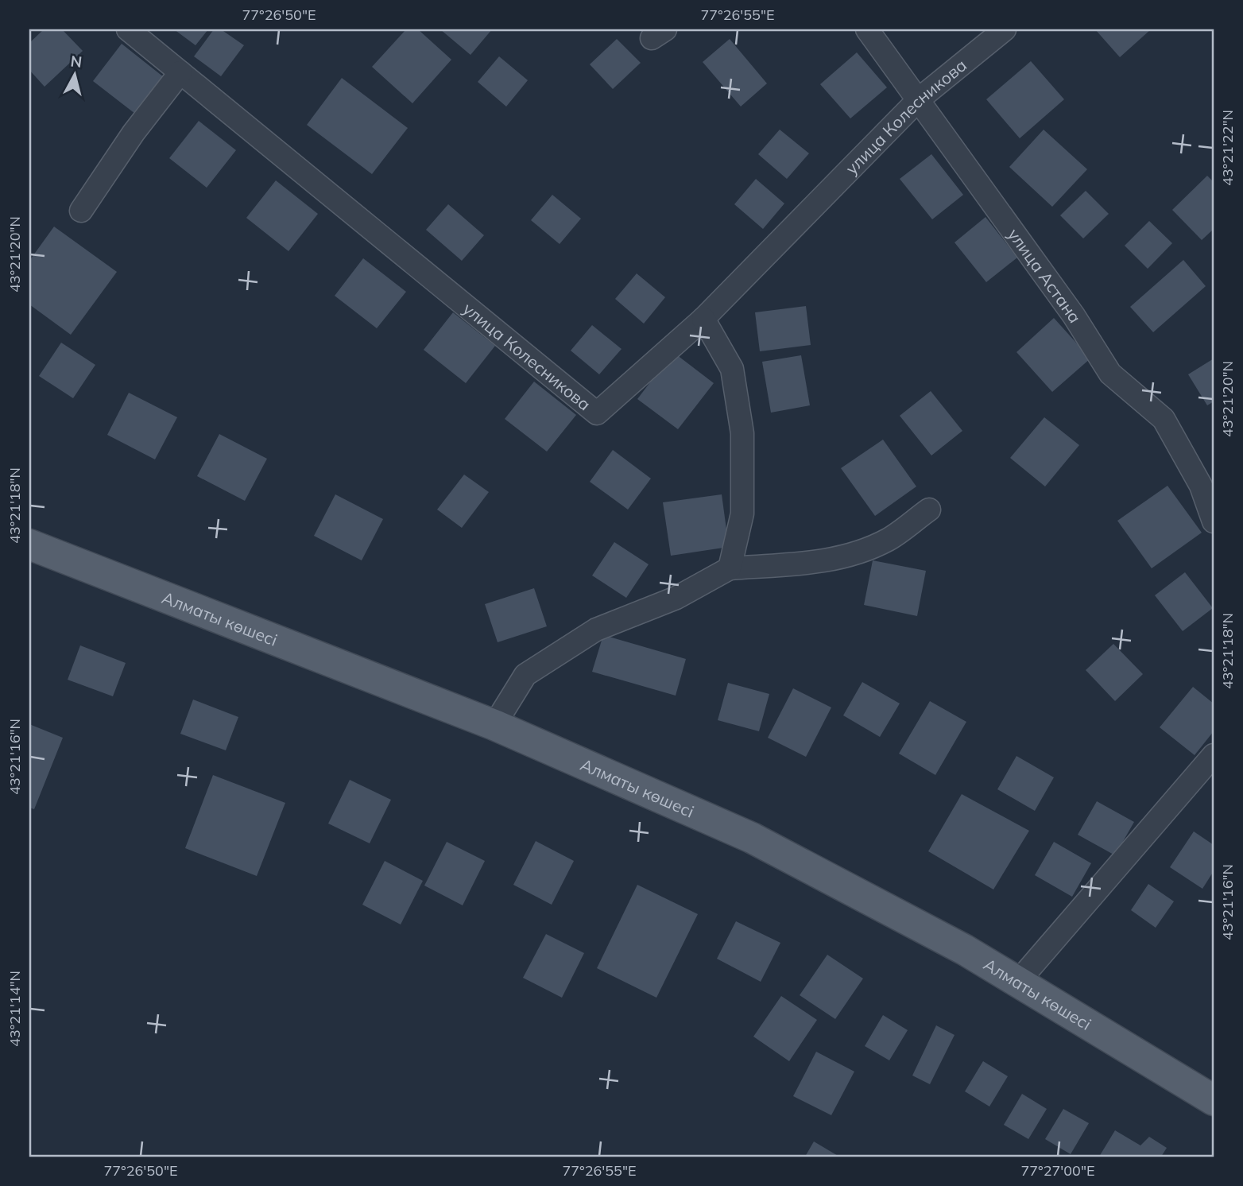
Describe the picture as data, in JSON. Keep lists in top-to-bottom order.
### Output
{
  "streets": {
    "main road": ["Алматы көшесі"],
    "street": ["улица Колесникова", "улица Астана"]
  },
  "crossings": [
    ["улица Колесникова", "улица Астана"]
  ],
  "north": "top",
  "coordinates": [
    "77°26'50\"E",
    "77°26'55\"E",
    "43°21'22\"N",
    "43°21'20\"N",
    "43°21'18\"N",
    "43°21'16\"N",
    "43°21'14\"N",
    "77°27'00\"E"
  ]
}
